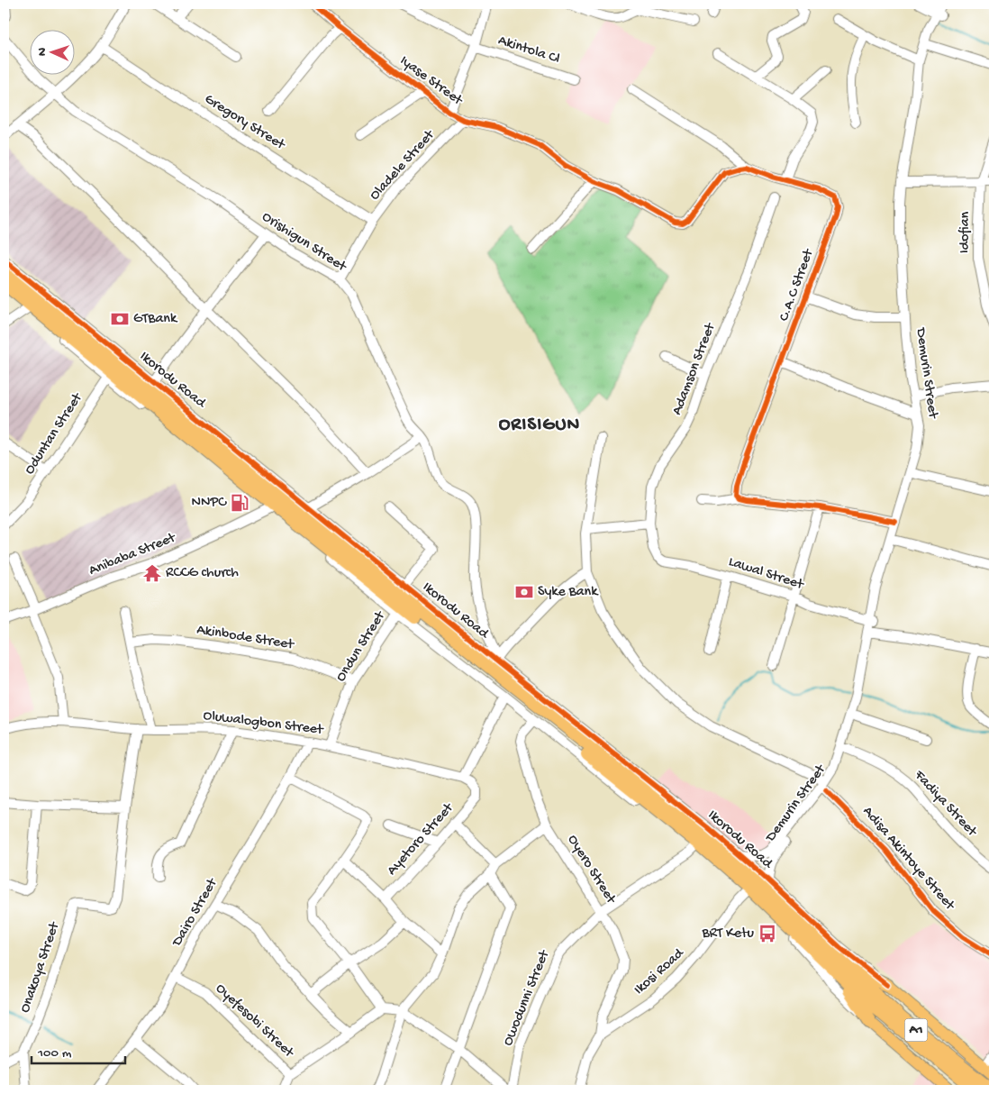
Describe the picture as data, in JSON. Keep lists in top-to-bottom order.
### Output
{
  "streets": {
    "highway": ["Ikorodu Road", "A1"],
    "street": [
      "Akintola Cl",
      "Iyase Street",
      "Gregory Street",
      "Oladele Street",
      "Idofian",
      "Orishigun Street",
      "C.A.C Street",
      "Adamson Street",
      "Demurin Street",
      "Oduntan Street",
      "Anibaba Street",
      "Lawal Street",
      "Akinbode Street",
      "Ondun Street",
      "Oluwalogbon Street",
      "Fadiya Street",
      "Ayetoro Street",
      "Adisa Akintoye Street",
      "Oyero Street",
      "Dairo Street",
      "Onakoya Street",
      "Ikosi Road",
      "Owodunni Street",
      "Oyefesobi Street"
    ]
  },
  "crossings": [
    ["Iyase Street", "Oladele Street"],
    ["Gregory Street", "Oladele Street"],
    ["Oladele Street", "Orishigun Street"],
    ["Orishigun Street", "Ikorodu Road"],
    ["Adamson Street", "Lawal Street"],
    ["Demurin Street", "Ikorodu Road"],
    ["Demurin Street", "Lawal Street"],
    ["Demurin Street", "Fadiya Street"],
    ["Demurin Street", "Adisa Akintoye Street"],
    ["Ikorodu Road", "Oduntan Street"],
    ["Ikorodu Road", "Anibaba Street"],
    ["Ikorodu Road", "Ondun Street"],
    ["Ikorodu Road", "Oyero Street"],
    ["Ikorodu Road", "Ikosi Road"],
    ["Ikorodu Road", "Owodunni Street"],
    ["Akinbode Street", "Ondun Street"],
    ["Ondun Street", "Oluwalogbon Street"],
    ["Oluwalogbon Street", "Ayetoro Street"],
    ["Oluwalogbon Street", "Dairo Street"],
    ["Oyero Street", "Ikosi Road"],
    ["Oyero Street", "Owodunni Street"],
    ["Dairo Street", "Oyefesobi Street"]
  ],
  "districts": ["ORISIGUN"],
  "places": {
    "bank": ["GTBank", "Syke Bank"],
    "fuel station": ["NNPC"],
    "temple": ["RCCG church"],
    "bus stop": ["BRT Ketu"]
  },
  "scale_bar": "100 m",
  "north": "left"
}
